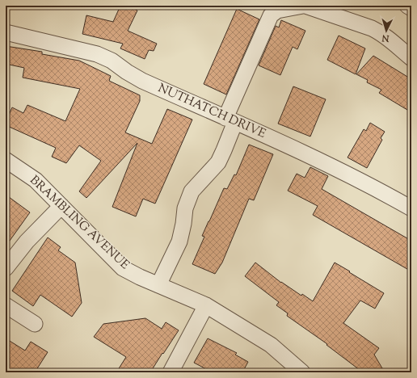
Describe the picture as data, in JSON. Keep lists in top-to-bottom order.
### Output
{
  "streets": {
    "street": ["NUTHATCH DRIVE", "BRAMBLING AVENUE"]
  },
  "north": "bottom"
}
